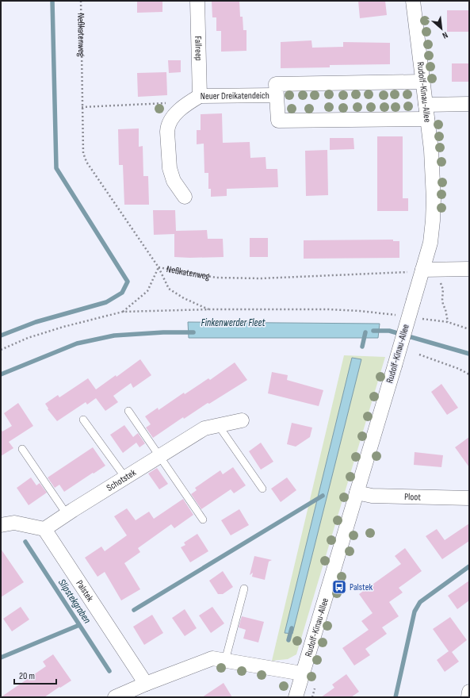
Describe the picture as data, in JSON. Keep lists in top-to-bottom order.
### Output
{
  "streets": {
    "street": [
      "Fallreep",
      "Rudolf-Kinau-Allee",
      "Neuer Dreikatendeich",
      "Schotstek",
      "Ploot",
      "Palstek"
    ],
    "path": ["Neßkatenweg"]
  },
  "crossings": [
    ["Neßkatenweg", "Rudolf-Kinau-Allee"],
    ["Fallreep", "Neuer Dreikatendeich"],
    ["Rudolf-Kinau-Allee", "Neuer Dreikatendeich"],
    ["Rudolf-Kinau-Allee", "Ploot"],
    ["Schotstek", "Palstek"]
  ],
  "water": ["Finkenwerder Fleet", "Slipstekgraben"],
  "places": {
    "bus stop": ["Palstek"]
  },
  "scale_bar": "20 m",
  "north": "bottom right"
}
